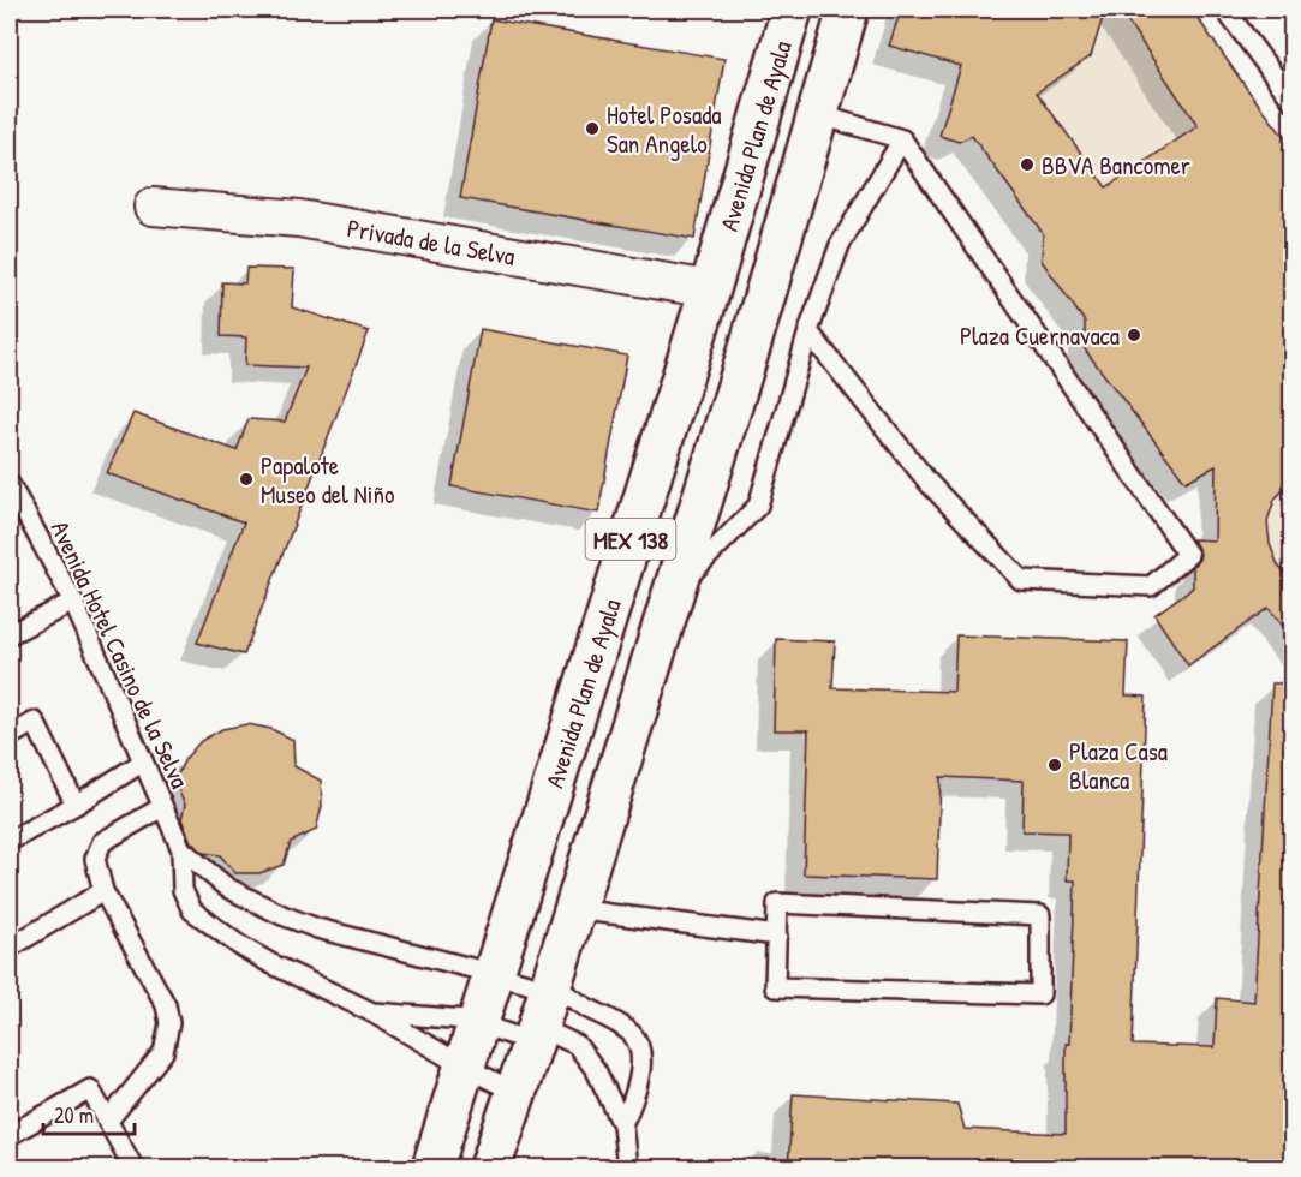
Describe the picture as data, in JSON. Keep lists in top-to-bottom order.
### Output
{
  "streets": {
    "main road": ["Avenida Plan de Ayala", "MEX 138"],
    "street": ["Privada de la Selva"],
    "lane": ["Avenida Hotel Casino de la Selva"]
  },
  "crossings": [
    ["Avenida Plan de Ayala", "Privada de la Selva"],
    ["Avenida Plan de Ayala", "Avenida Hotel Casino de la Selva"],
    ["MEX 138", "Avenida Hotel Casino de la Selva"]
  ],
  "places": [
    "Hotel Posada San Angelo",
    "BBVA Bancomer",
    "Plaza Cuernavaca",
    "Papalote Museo del Niño",
    "Plaza Casa Blanca"
  ],
  "scale_bar": "20 m"
}
